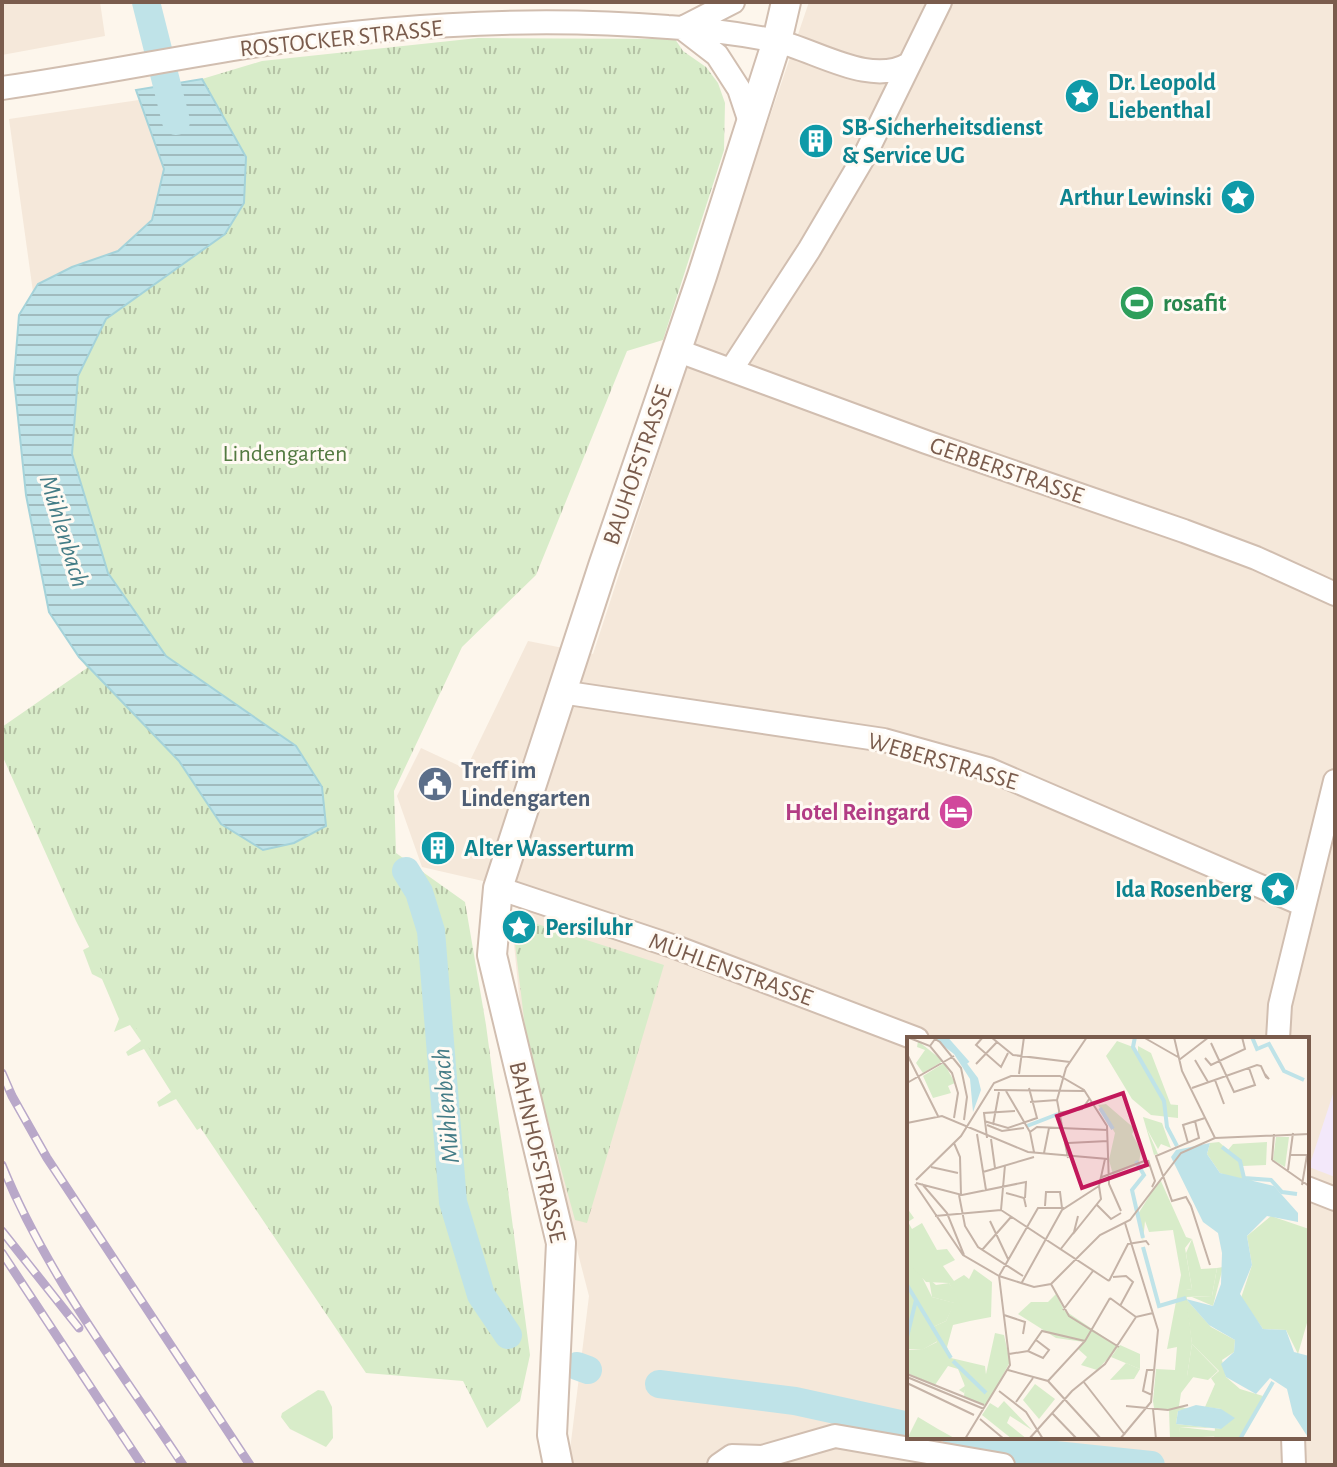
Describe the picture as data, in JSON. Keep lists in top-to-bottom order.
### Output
{
  "streets": {
    "street": [
      "ROSTOCKER STRASSE",
      "BAUHOFSTRASSE",
      "GERBERSTRASSE",
      "WEBERSTRASSE",
      "MÜHLENSTRASSE",
      "BAHNHOFSTRASSE"
    ]
  },
  "crossings": [
    ["ROSTOCKER STRASSE", "BAUHOFSTRASSE"],
    ["BAUHOFSTRASSE", "GERBERSTRASSE"],
    ["BAUHOFSTRASSE", "WEBERSTRASSE"],
    ["BAUHOFSTRASSE", "MÜHLENSTRASSE"],
    ["BAUHOFSTRASSE", "BAHNHOFSTRASSE"],
    ["MÜHLENSTRASSE", "BAHNHOFSTRASSE"]
  ],
  "water": ["Mühlenbach"],
  "parks": ["Lindengarten"],
  "places": {
    "place": [
      "Dr. Leopold Liebenthal",
      "Arthur Lewinski",
      "Ida Rosenberg",
      "Persiluhr"
    ],
    "building": ["SB-Sicherheitsdienst & Service UG", "Alter Wasserturm"],
    "sports": ["rosafit"],
    "public building": ["Treff im Lindengarten"],
    "hotel": ["Hotel Reingard"]
  }
}
